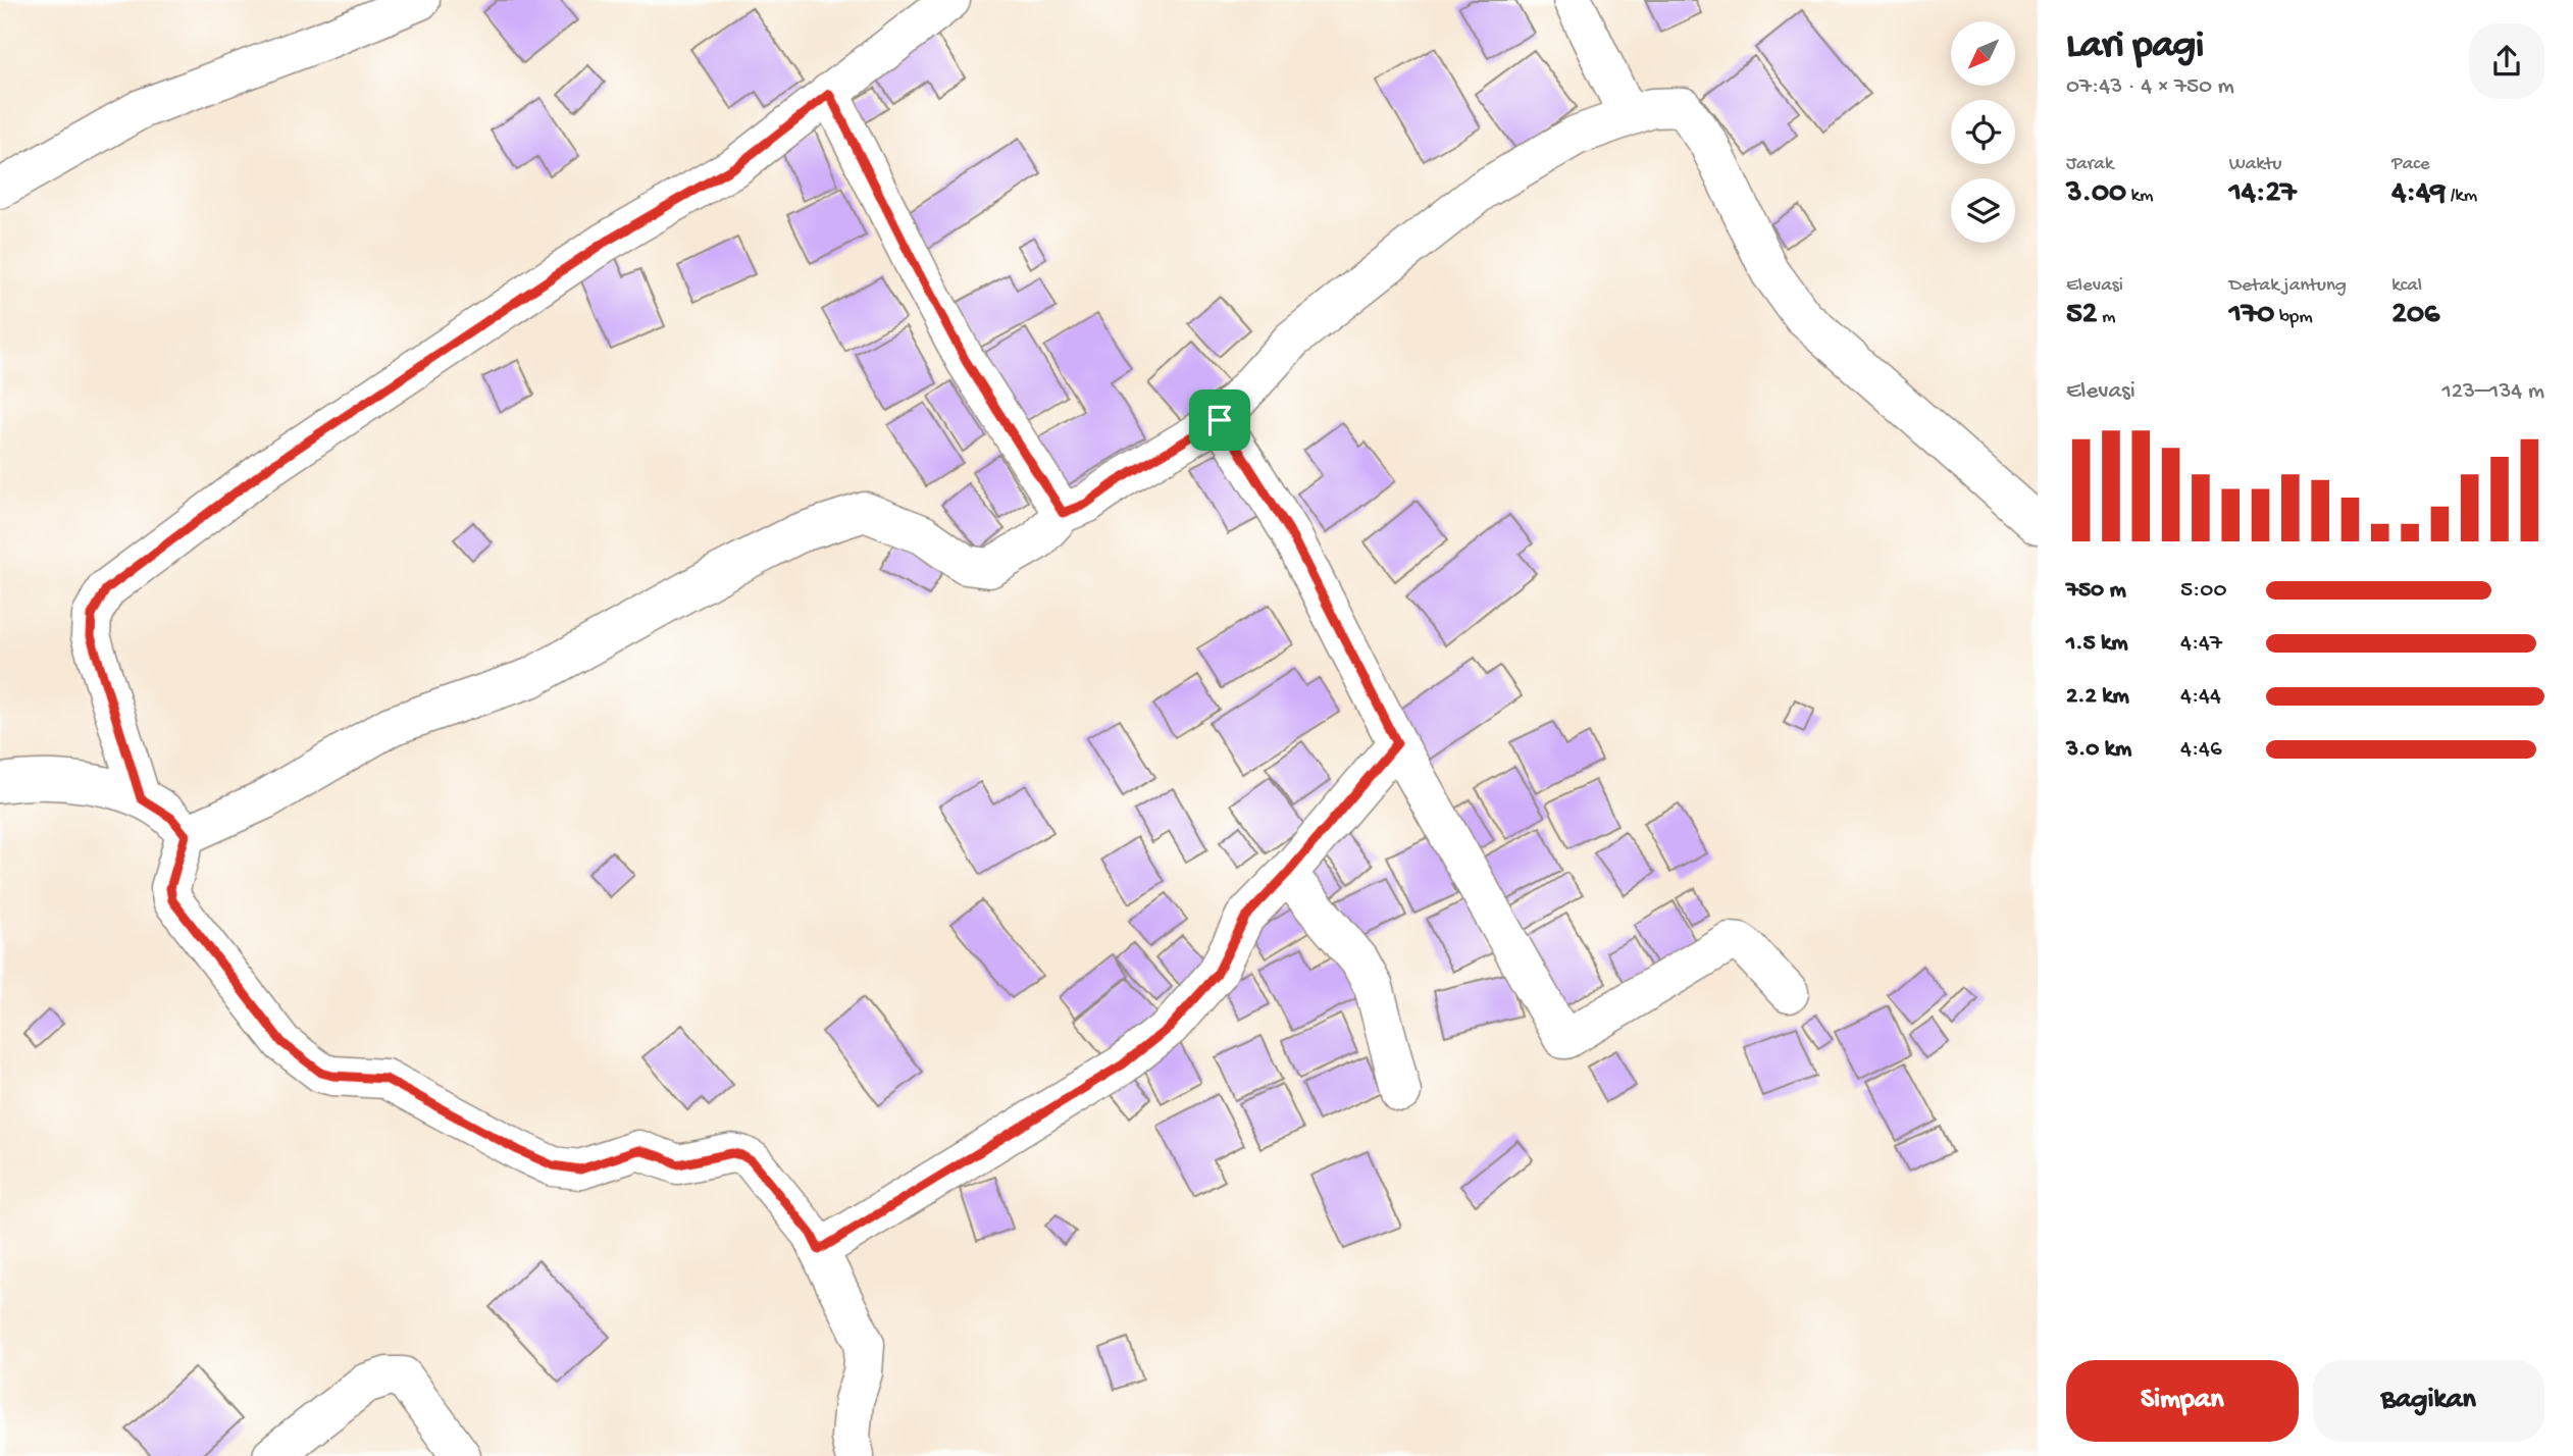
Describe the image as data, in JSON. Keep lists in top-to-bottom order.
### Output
{
  "north": "bottom left",
  "page": {
    "heading": ["Lari pagi", "07:43 · 4 × 750 m"],
    "stats": [
      ["Jarak", "3.00 km"],
      ["Waktu", "14:27"],
      ["Pace", "4:49 /km"],
      ["Elevasi", "52 m"],
      ["Detak jantung", "170 bpm"],
      ["kcal", "206"]
    ],
    "chart": ["Elevasi", "123–134 m"],
    "list": [
      {
        "name": "750 m",
        "note": "5:00"
      },
      {
        "name": "1.5 km",
        "note": "4:47"
      },
      {
        "name": "2.2 km",
        "note": "4:44"
      },
      {
        "name": "3.0 km",
        "note": "4:46"
      }
    ],
    "buttons": ["Simpan", "Bagikan"]
  }
}
